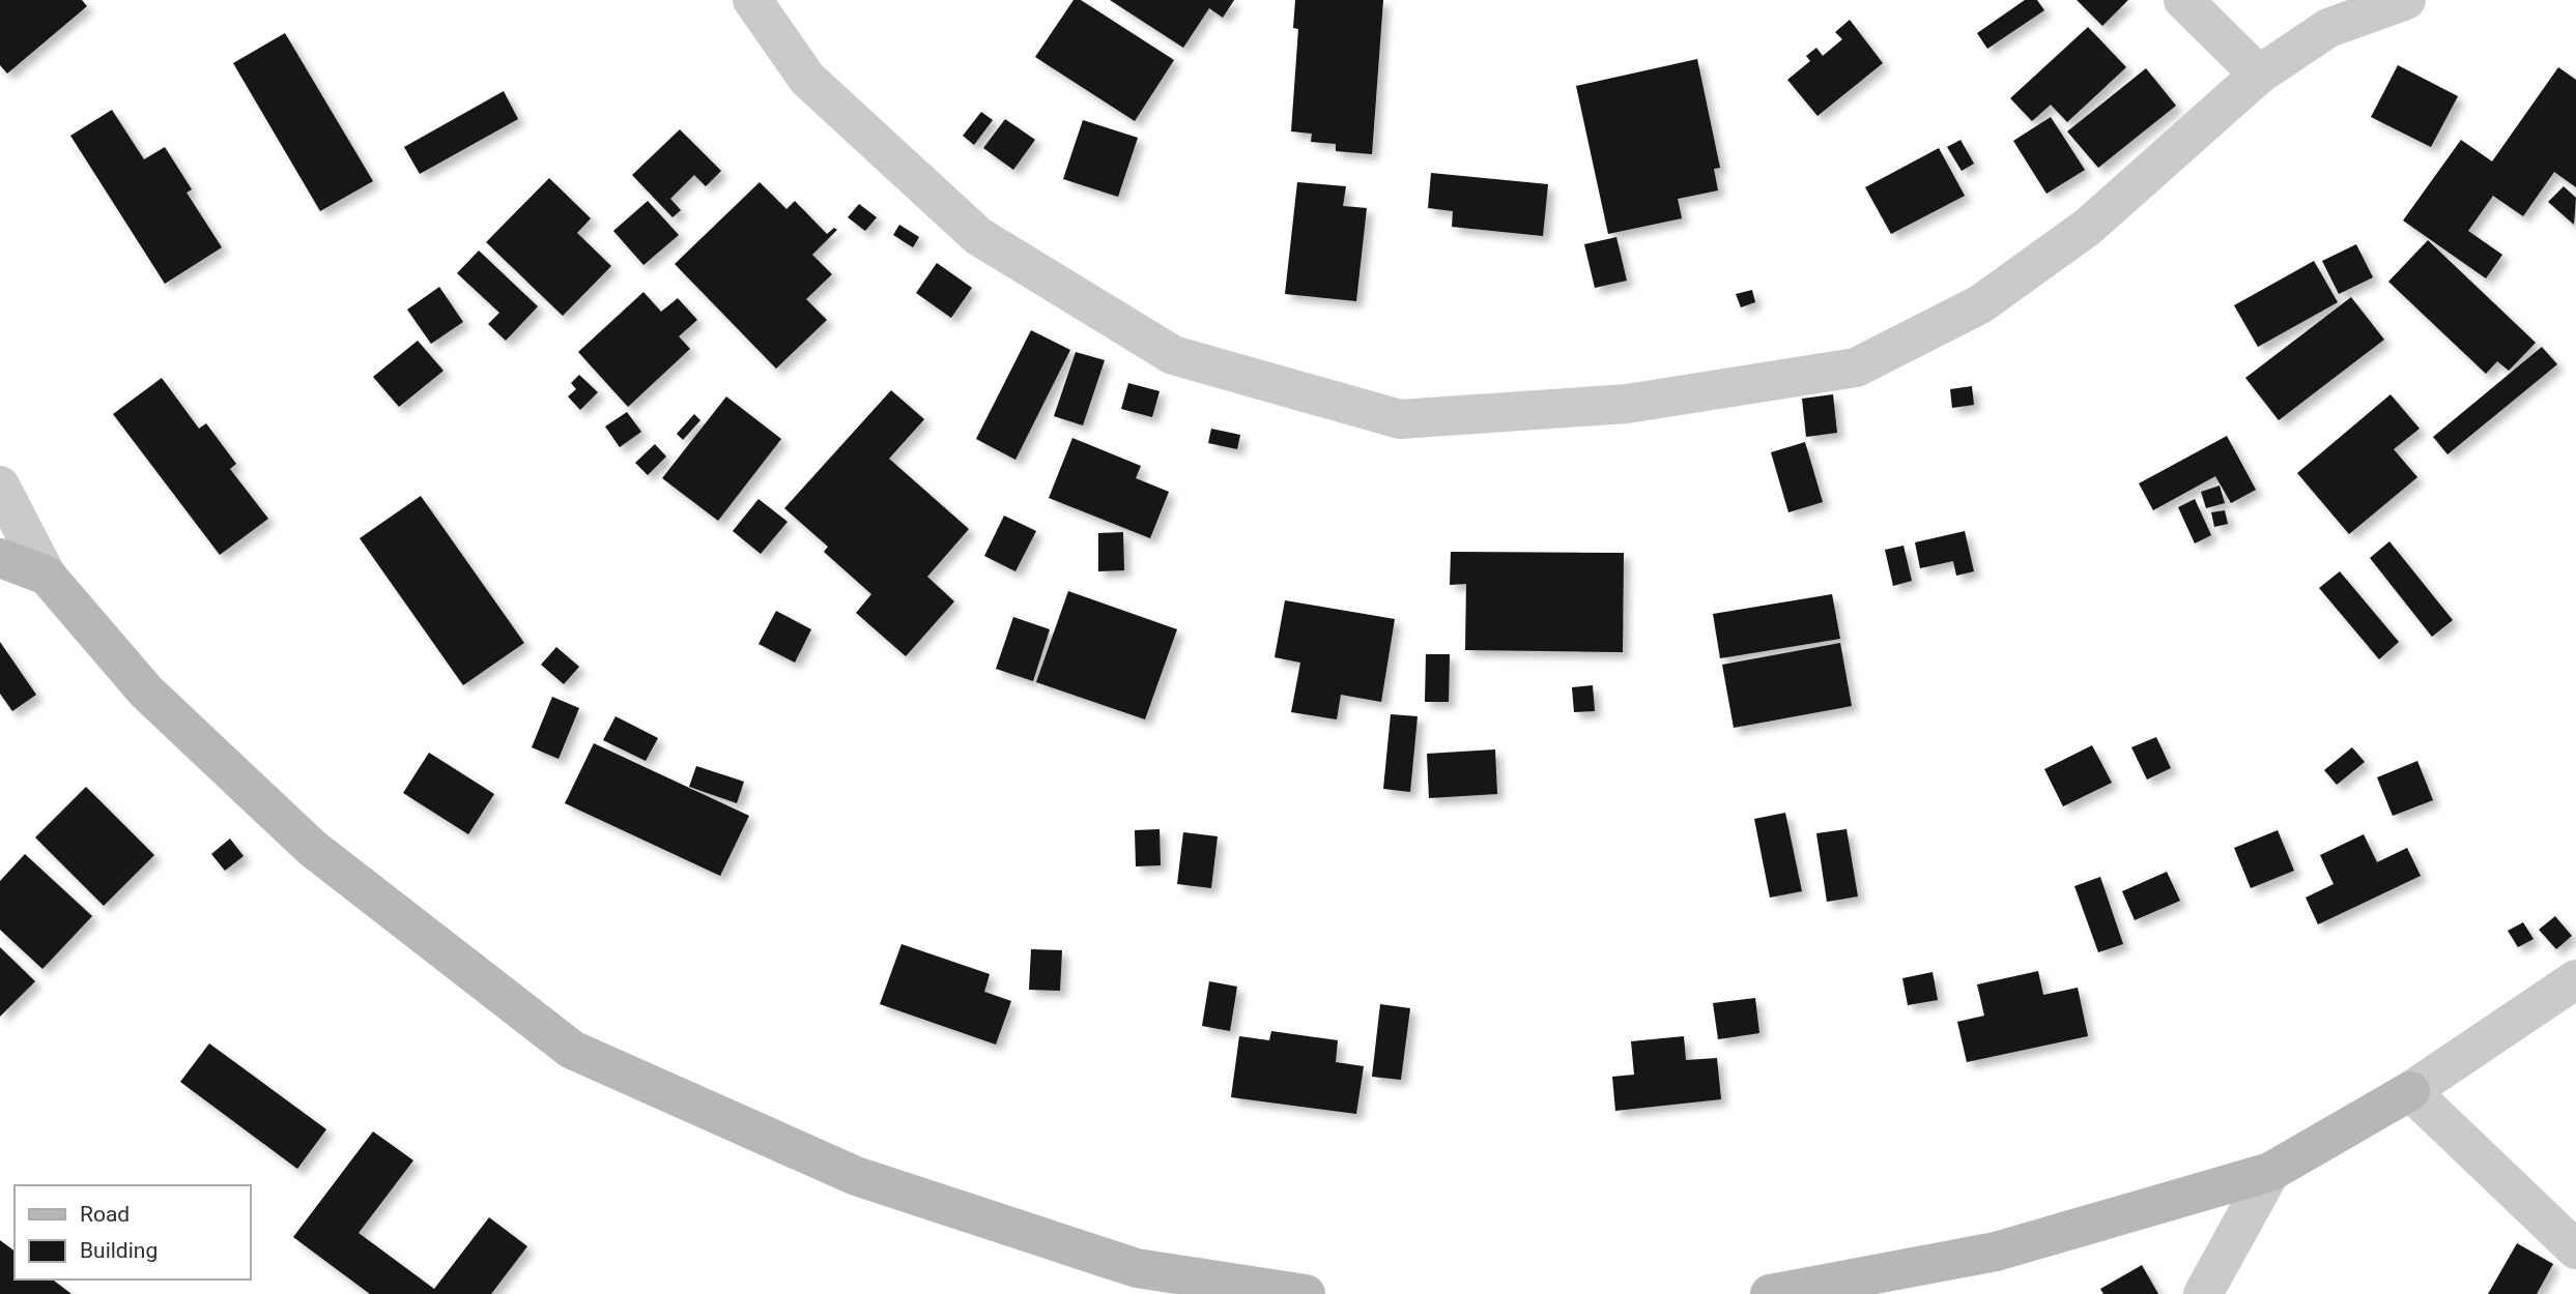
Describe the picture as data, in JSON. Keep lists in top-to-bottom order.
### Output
{
  "legend": ["Road", "Building"]
}
